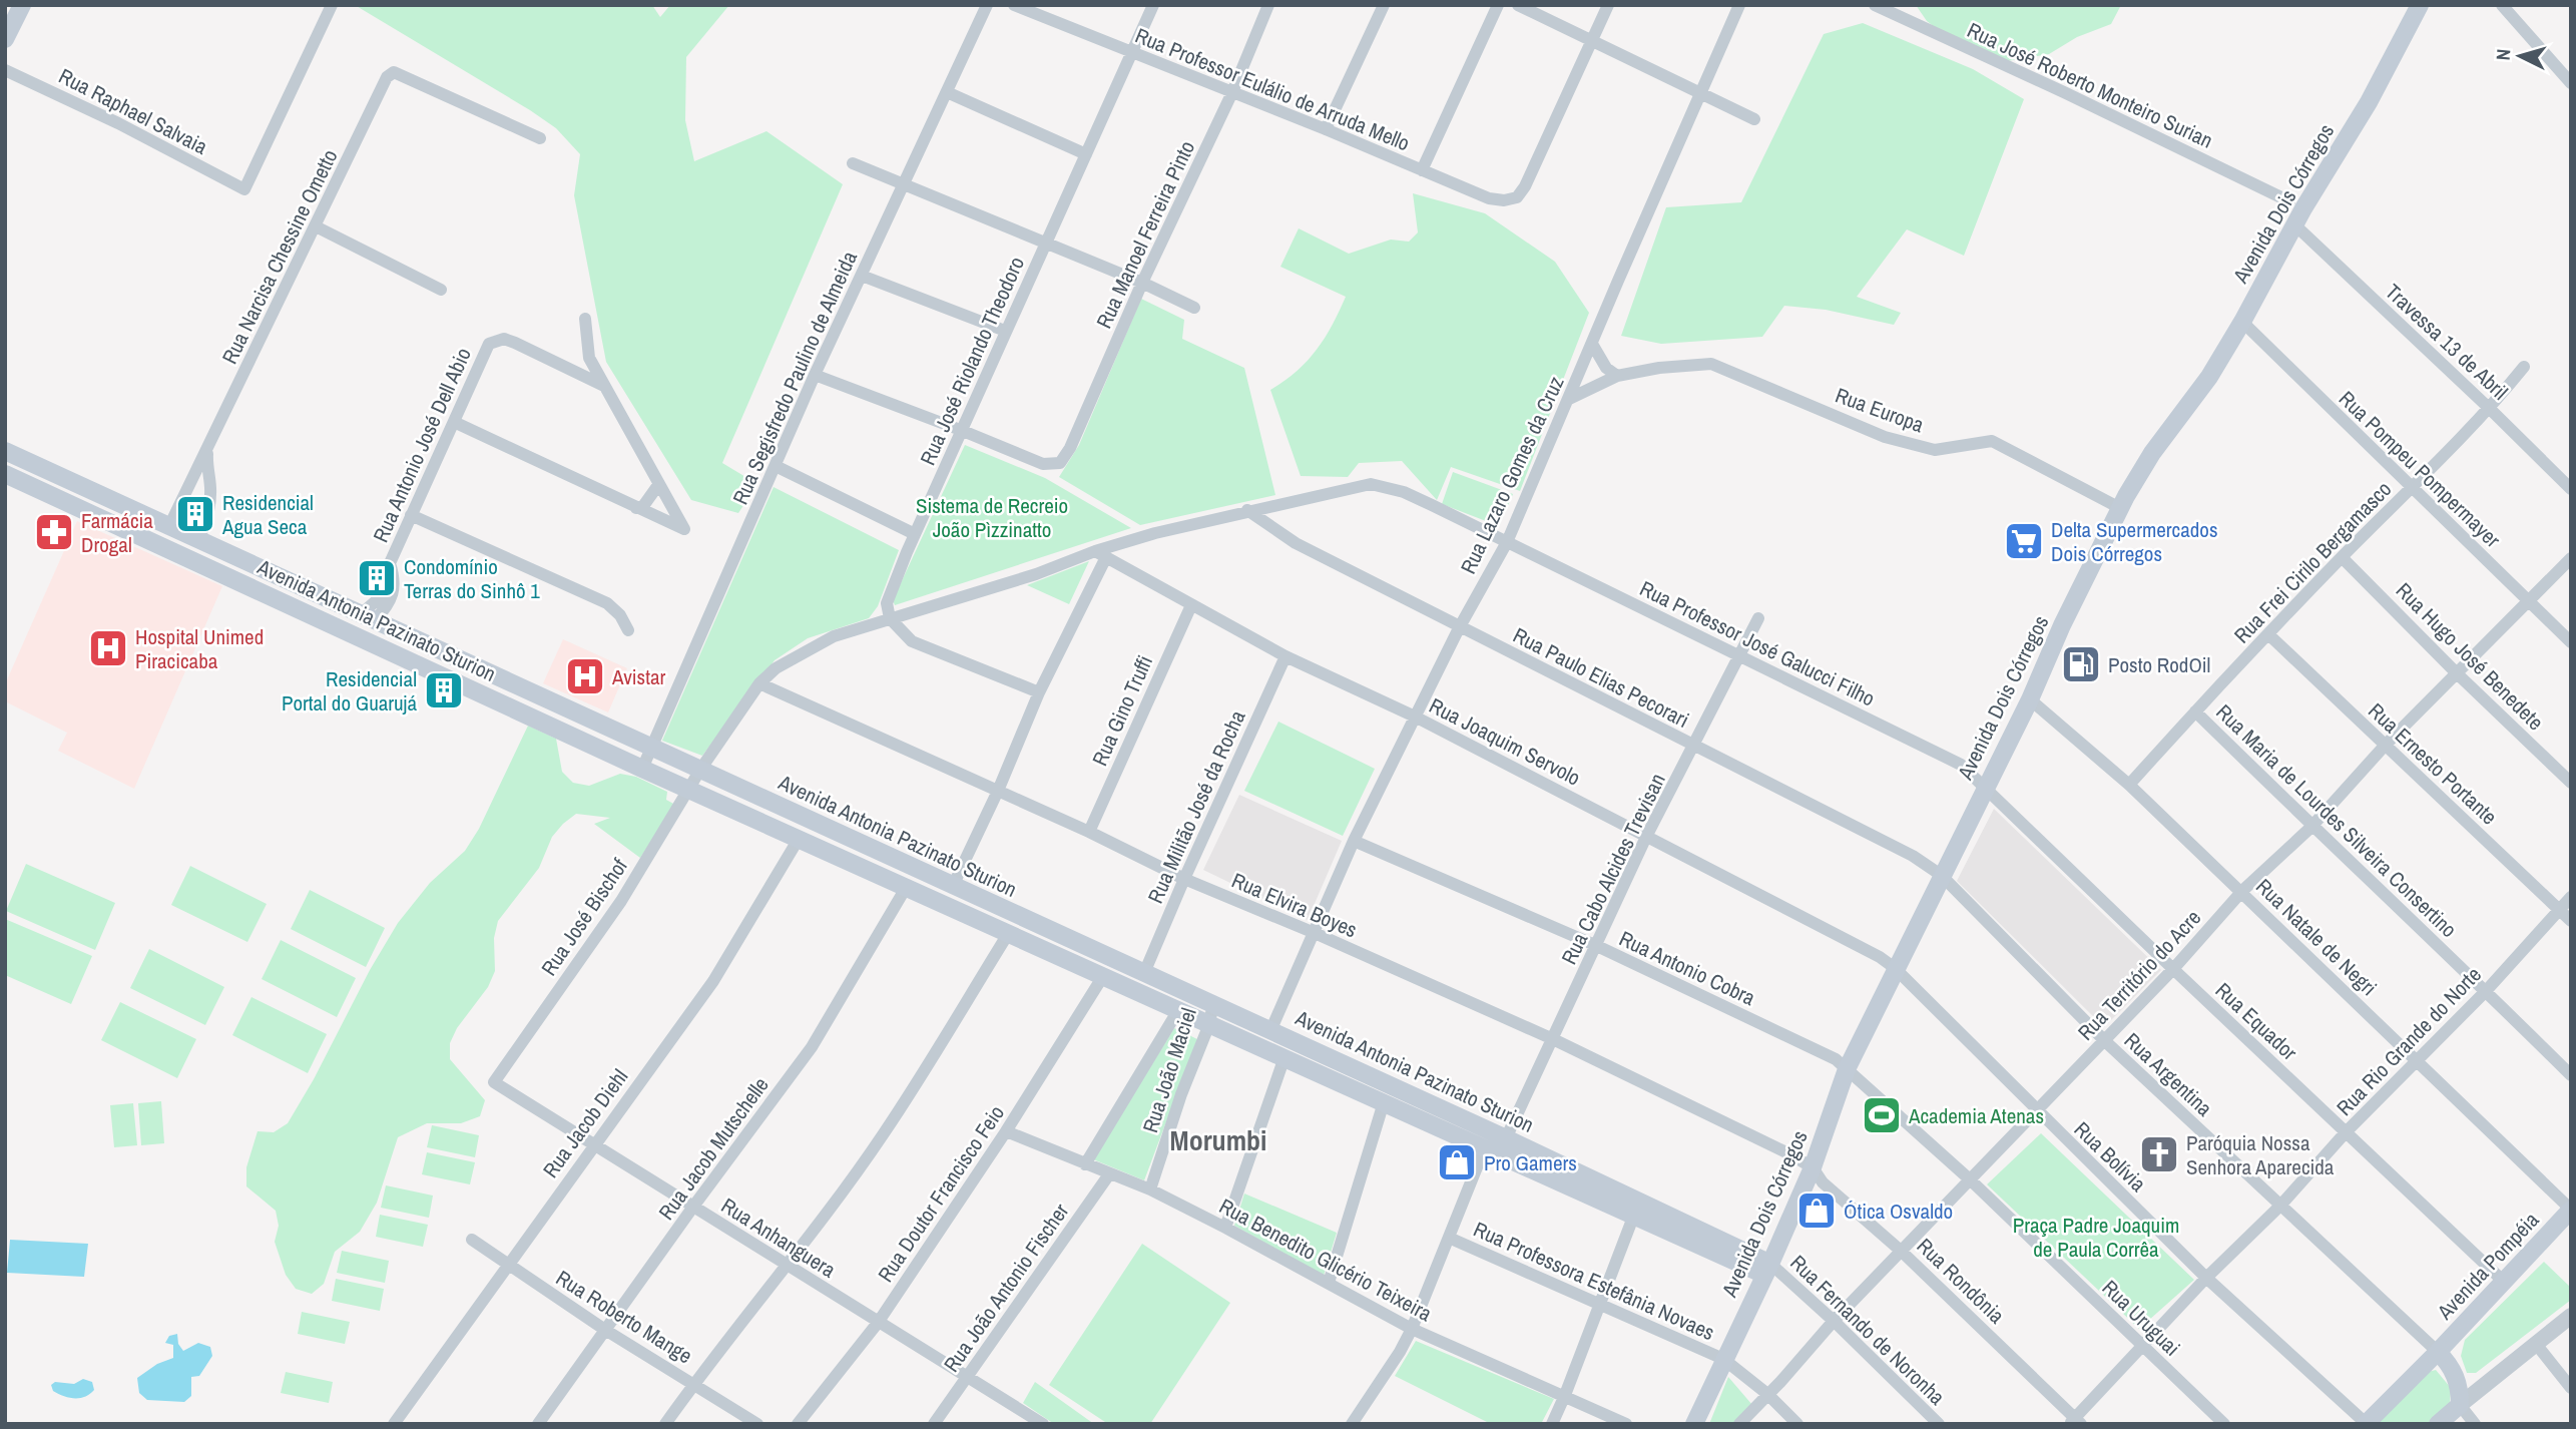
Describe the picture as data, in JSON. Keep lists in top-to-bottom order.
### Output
{
  "streets": {
    "main road": ["Avenida Dois Córregos", "Avenida Antonia Pazinato Sturion", "Avenida Pompéia"],
    "street": [
      "Rua José Roberto Monteiro Surian",
      "Rua Professor Eulálio de Arruda Mello",
      "Rua Raphael Salvaia",
      "Rua Manoel Ferreira Pinto",
      "Rua Narcisa Chessine Ometto",
      "Travessa 13 de Abril",
      "Rua José Riolando Theodoro",
      "Rua Segisfredo Paulino de Almeida",
      "Rua Europa",
      "Rua Antonio José Dell Abio",
      "Rua Pompeu Pompermayer",
      "Rua Lazaro Gomes da Cruz",
      "Rua Frei Cirilo Bergamasco",
      "Rua Professor José Galucci Filho",
      "Rua Hugo José Benedete",
      "Rua Paulo Elias Pecorari",
      "Rua Gino Truffi",
      "Rua Joaquim Servolo",
      "Rua Ernesto Portante",
      "Rua Militão José da Rocha",
      "Rua Maria de Lourdes Silveira Consertino",
      "Rua Cabo Alcides Trevisan",
      "Rua Elvira Boyes",
      "Rua José Bischof",
      "Rua Natale de Negri",
      "Rua Antonio Cobra",
      "Rua Território do Acre",
      "Rua Equador",
      "Rua Rio Grande do Norte",
      "Rua João Maciel",
      "Rua Argentina",
      "Rua Jacob Diehl",
      "Rua Jacob Mutschelle",
      "Rua Bolívia",
      "Rua Doutor Francisco Feio",
      "Rua Anhanguera",
      "Rua Benedito Glicério Teixeira",
      "Rua Professora Estefânia Novaes",
      "Rua Rondônia",
      "Rua João Antonio Fischer",
      "Rua Roberto Mange",
      "Rua Uruguai",
      "Rua Fernando de Noronha"
    ]
  },
  "crossings": [
    ["Rua Professor Eulálio de Arruda Mello", "Rua Manoel Ferreira Pinto"],
    ["Rua Professor Eulálio de Arruda Mello", "Rua José Riolando Theodoro"],
    ["Avenida Dois Córregos", "Travessa 13 de Abril"],
    ["Avenida Dois Córregos", "Rua Europa"],
    ["Avenida Dois Córregos", "Rua Pompeu Pompermayer"],
    ["Avenida Dois Córregos", "Avenida Antonia Pazinato Sturion"],
    ["Avenida Dois Córregos", "Rua Professor José Galucci Filho"],
    ["Avenida Dois Córregos", "Rua Paulo Elias Pecorari"],
    ["Avenida Dois Córregos", "Rua Joaquim Servolo"],
    ["Avenida Dois Córregos", "Rua Elvira Boyes"],
    ["Avenida Dois Córregos", "Rua Natale de Negri"],
    ["Avenida Dois Córregos", "Rua Antonio Cobra"],
    ["Avenida Dois Córregos", "Rua Equador"],
    ["Avenida Dois Córregos", "Rua Argentina"],
    ["Avenida Dois Córregos", "Rua Bolívia"],
    ["Avenida Dois Córregos", "Rua Professora Estefânia Novaes"],
    ["Avenida Dois Córregos", "Rua Rondônia"],
    ["Avenida Dois Córregos", "Rua Uruguai"],
    ["Avenida Dois Córregos", "Rua Fernando de Noronha"],
    ["Rua Manoel Ferreira Pinto", "Rua José Riolando Theodoro"],
    ["Rua Narcisa Chessine Ometto", "Avenida Antonia Pazinato Sturion"],
    ["Travessa 13 de Abril", "Rua Frei Cirilo Bergamasco"],
    ["Rua José Riolando Theodoro", "Rua José Bischof"],
    ["Rua Segisfredo Paulino de Almeida", "Avenida Antonia Pazinato Sturion"],
    ["Rua Europa", "Rua Lazaro Gomes da Cruz"],
    ["Rua Antonio José Dell Abio", "Avenida Antonia Pazinato Sturion"],
    ["Rua Pompeu Pompermayer", "Rua Frei Cirilo Bergamasco"],
    ["Rua Pompeu Pompermayer", "Rua Território do Acre"],
    ["Rua Lazaro Gomes da Cruz", "Avenida Antonia Pazinato Sturion"],
    ["Rua Lazaro Gomes da Cruz", "Rua Professor José Galucci Filho"],
    ["Rua Lazaro Gomes da Cruz", "Rua Paulo Elias Pecorari"],
    ["Rua Lazaro Gomes da Cruz", "Rua Joaquim Servolo"],
    ["Rua Lazaro Gomes da Cruz", "Rua Elvira Boyes"],
    ["Rua Lazaro Gomes da Cruz", "Rua Antonio Cobra"],
    ["Rua Frei Cirilo Bergamasco", "Rua Hugo José Benedete"],
    ["Rua Frei Cirilo Bergamasco", "Rua Ernesto Portante"],
    ["Rua Frei Cirilo Bergamasco", "Rua Maria de Lourdes Silveira Consertino"],
    ["Rua Frei Cirilo Bergamasco", "Rua Natale de Negri"],
    ["Avenida Antonia Pazinato Sturion", "Rua Militão José da Rocha"],
    ["Avenida Antonia Pazinato Sturion", "Rua Cabo Alcides Trevisan"],
    ["Avenida Antonia Pazinato Sturion", "Rua José Bischof"],
    ["Avenida Antonia Pazinato Sturion", "Rua João Maciel"],
    ["Avenida Antonia Pazinato Sturion", "Rua Jacob Diehl"],
    ["Avenida Antonia Pazinato Sturion", "Rua Jacob Mutschelle"],
    ["Avenida Antonia Pazinato Sturion", "Rua Doutor Francisco Feio"],
    ["Avenida Antonia Pazinato Sturion", "Rua Fernando de Noronha"],
    ["Rua Professor José Galucci Filho", "Rua Paulo Elias Pecorari"],
    ["Rua Professor José Galucci Filho", "Rua Joaquim Servolo"],
    ["Rua Professor José Galucci Filho", "Rua Cabo Alcides Trevisan"],
    ["Rua Professor José Galucci Filho", "Rua José Bischof"],
    ["Rua Professor José Galucci Filho", "Rua Equador"],
    ["Rua Hugo José Benedete", "Rua Território do Acre"],
    ["Rua Paulo Elias Pecorari", "Rua Cabo Alcides Trevisan"],
    ["Rua Paulo Elias Pecorari", "Rua Argentina"],
    ["Rua Gino Truffi", "Rua Joaquim Servolo"],
    ["Rua Gino Truffi", "Rua Elvira Boyes"],
    ["Rua Joaquim Servolo", "Rua Militão José da Rocha"],
    ["Rua Joaquim Servolo", "Rua Cabo Alcides Trevisan"],
    ["Rua Joaquim Servolo", "Rua José Bischof"],
    ["Rua Joaquim Servolo", "Rua Bolívia"],
    ["Rua Ernesto Portante", "Rua Território do Acre"],
    ["Rua Ernesto Portante", "Rua Rio Grande do Norte"],
    ["Rua Militão José da Rocha", "Rua Elvira Boyes"],
    ["Rua Maria de Lourdes Silveira Consertino", "Rua Território do Acre"],
    ["Rua Maria de Lourdes Silveira Consertino", "Rua Rio Grande do Norte"],
    ["Rua Cabo Alcides Trevisan", "Rua Elvira Boyes"],
    ["Rua Cabo Alcides Trevisan", "Rua Antonio Cobra"],
    ["Rua Elvira Boyes", "Rua José Bischof"],
    ["Rua Elvira Boyes", "Rua Rondônia"],
    ["Rua José Bischof", "Rua Anhanguera"],
    ["Rua Natale de Negri", "Rua Território do Acre"],
    ["Rua Natale de Negri", "Rua Rio Grande do Norte"],
    ["Rua Natale de Negri", "Avenida Pompéia"],
    ["Rua Antonio Cobra", "Rua Uruguai"],
    ["Rua Território do Acre", "Rua Equador"],
    ["Rua Território do Acre", "Rua Argentina"],
    ["Rua Território do Acre", "Rua Bolívia"],
    ["Rua Território do Acre", "Rua Professora Estefânia Novaes"],
    ["Rua Território do Acre", "Rua Rondônia"],
    ["Rua Território do Acre", "Rua Uruguai"],
    ["Rua Território do Acre", "Rua Fernando de Noronha"],
    ["Rua Equador", "Rua Rio Grande do Norte"],
    ["Rua Equador", "Avenida Pompéia"],
    ["Rua Rio Grande do Norte", "Rua Argentina"],
    ["Rua Rio Grande do Norte", "Rua Bolívia"],
    ["Rua Rio Grande do Norte", "Rua Rondônia"],
    ["Rua Rio Grande do Norte", "Rua Uruguai"],
    ["Rua João Maciel", "Rua Benedito Glicério Teixeira"],
    ["Rua Argentina", "Avenida Pompéia"],
    ["Rua Jacob Diehl", "Rua Anhanguera"],
    ["Rua Jacob Diehl", "Rua Roberto Mange"],
    ["Rua Jacob Mutschelle", "Rua Anhanguera"],
    ["Rua Jacob Mutschelle", "Rua Roberto Mange"],
    ["Rua Bolívia", "Avenida Pompéia"],
    ["Rua Doutor Francisco Feio", "Rua Anhanguera"],
    ["Rua Doutor Francisco Feio", "Rua Benedito Glicério Teixeira"],
    ["Rua Anhanguera", "Rua João Antonio Fischer"],
    ["Rua Benedito Glicério Teixeira", "Rua João Antonio Fischer"]
  ],
  "districts": ["Morumbi"],
  "parks": ["Sistema de Recreio João Pìzzinatto", "Praça Padre Joaquim de Paula Corrêa"],
  "places": {
    "building": ["Residencial Agua Seca", "Condomínio Terras do Sinhô 1", "Residencial Portal do Guarujá"],
    "pharmacy": ["Farmácia Drogal"],
    "supermarket": ["Delta Supermercados Dois Córregos"],
    "hospital": ["Hospital Unimed Piracicaba", "Avistar"],
    "fuel station": ["Posto RodOil"],
    "sports": ["Academia Atenas"],
    "church": ["Paróquia Nossa Senhora Aparecida"],
    "shop": ["Pro Gamers", "Ótica Osvaldo"]
  },
  "north": "left"
}
